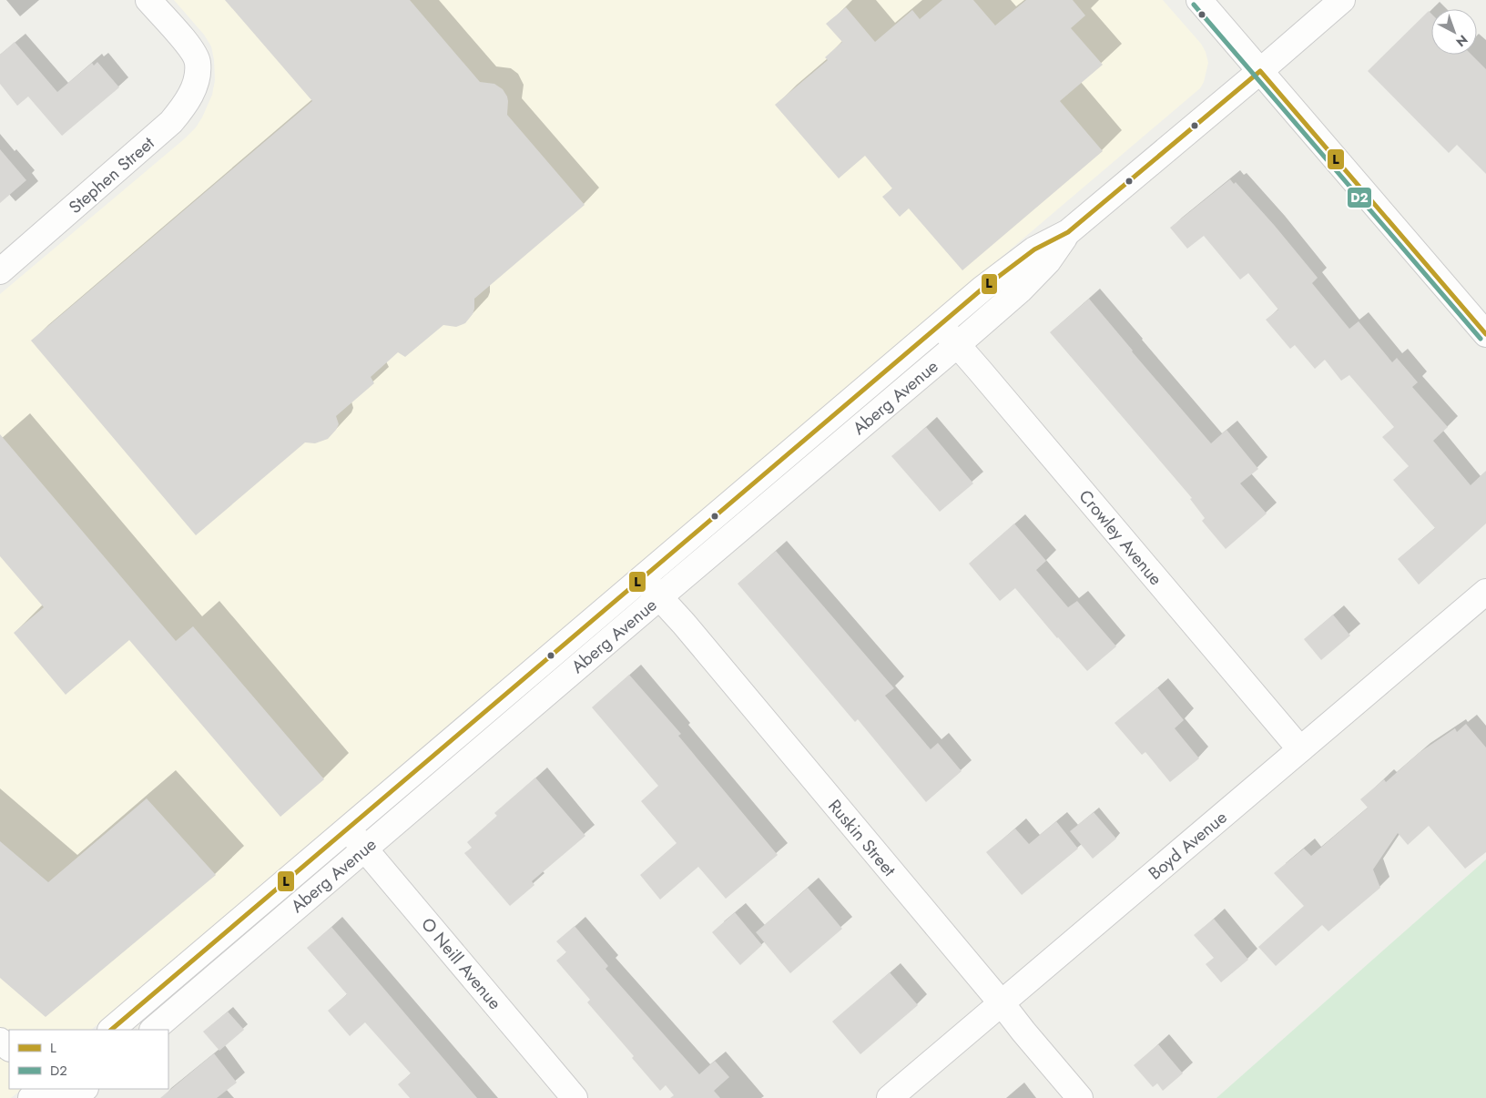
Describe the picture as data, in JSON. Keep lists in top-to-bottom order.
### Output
{
  "streets": {
    "street": [
      "Stephen Street",
      "Aberg Avenue",
      "Crowley Avenue",
      "Ruskin Street",
      "Boyd Avenue",
      "O Neill Avenue"
    ]
  },
  "crossings": [
    ["Aberg Avenue", "Crowley Avenue"],
    ["Aberg Avenue", "Ruskin Street"],
    ["Aberg Avenue", "O Neill Avenue"],
    ["Crowley Avenue", "Boyd Avenue"],
    ["Ruskin Street", "Boyd Avenue"]
  ],
  "lines": ["transit line D2", "transit line L"],
  "legend": ["L", "D2"],
  "north": "bottom right"
}
